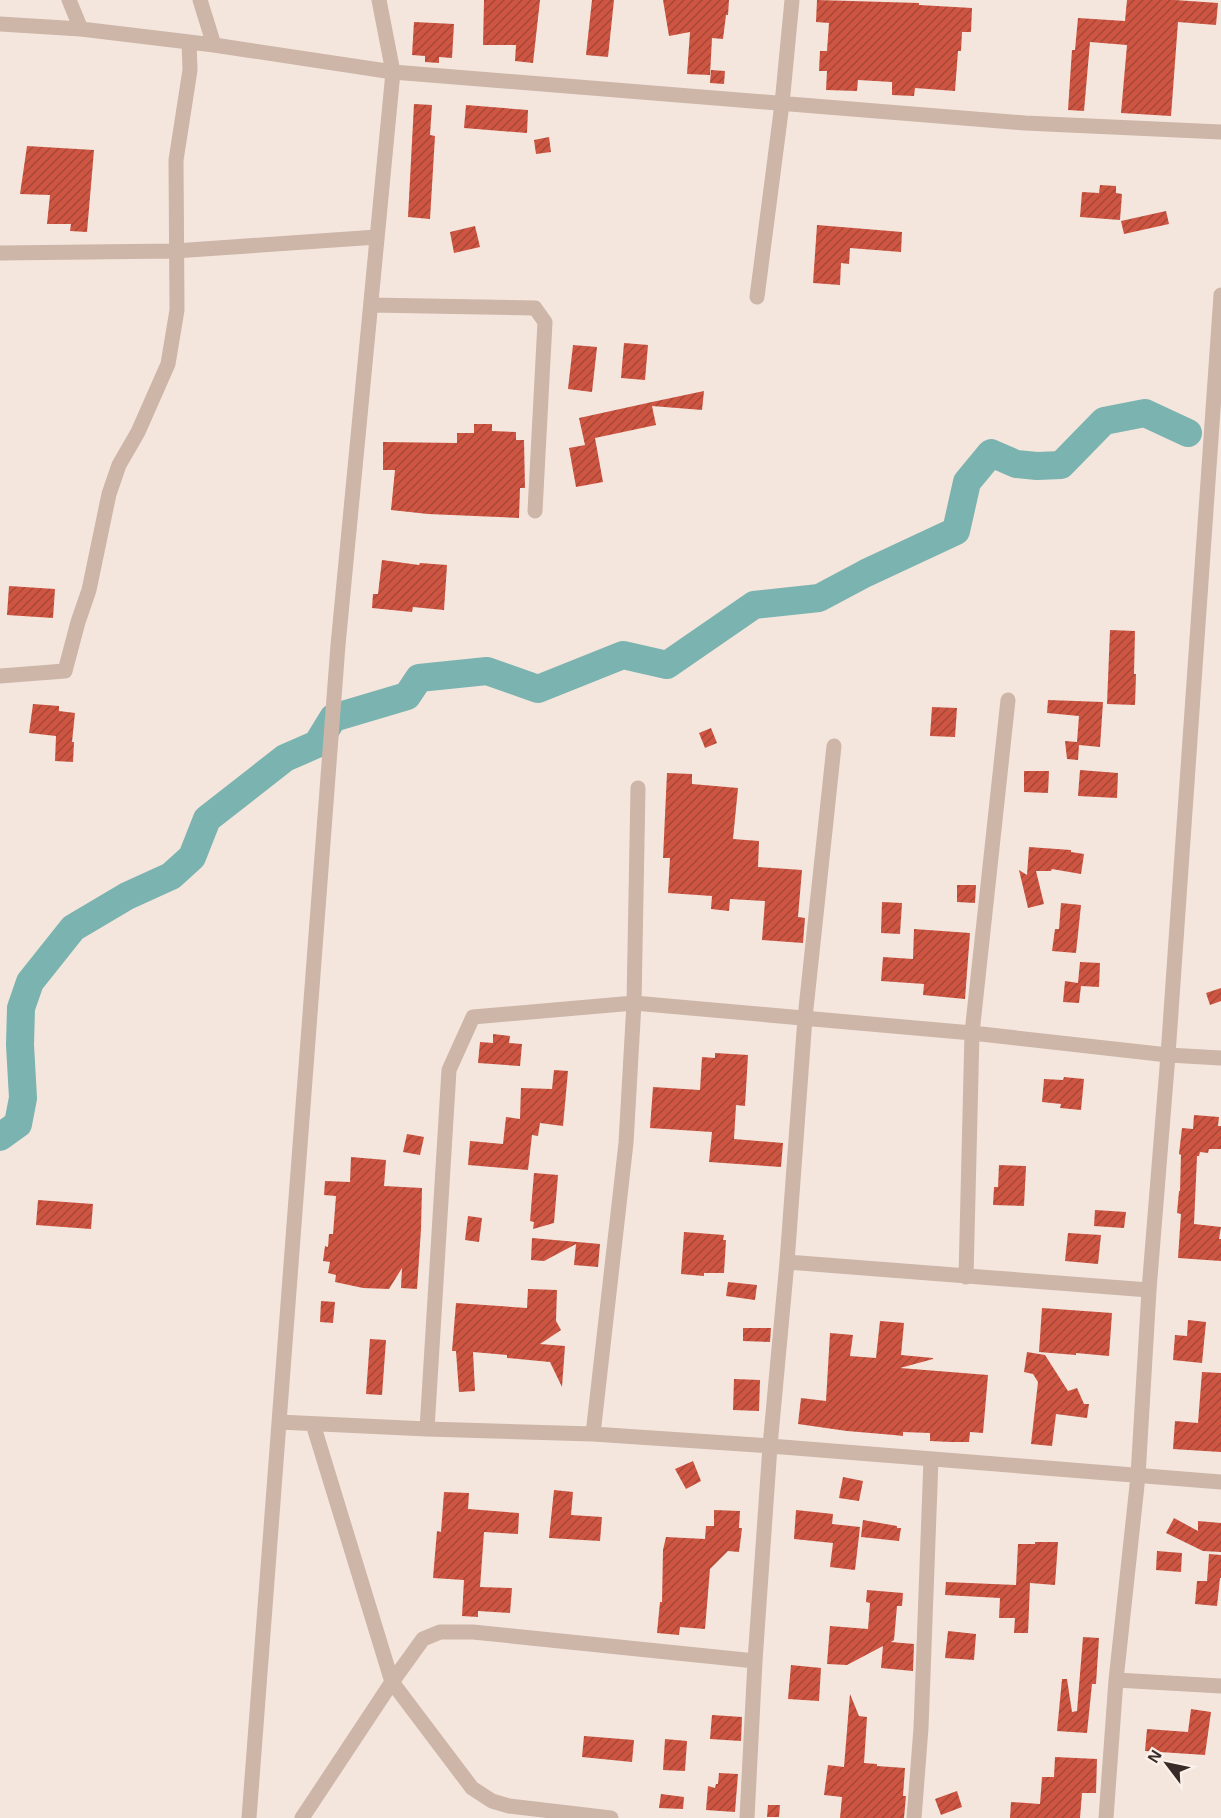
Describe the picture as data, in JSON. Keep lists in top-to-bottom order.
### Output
{
  "north": "top left"
}
